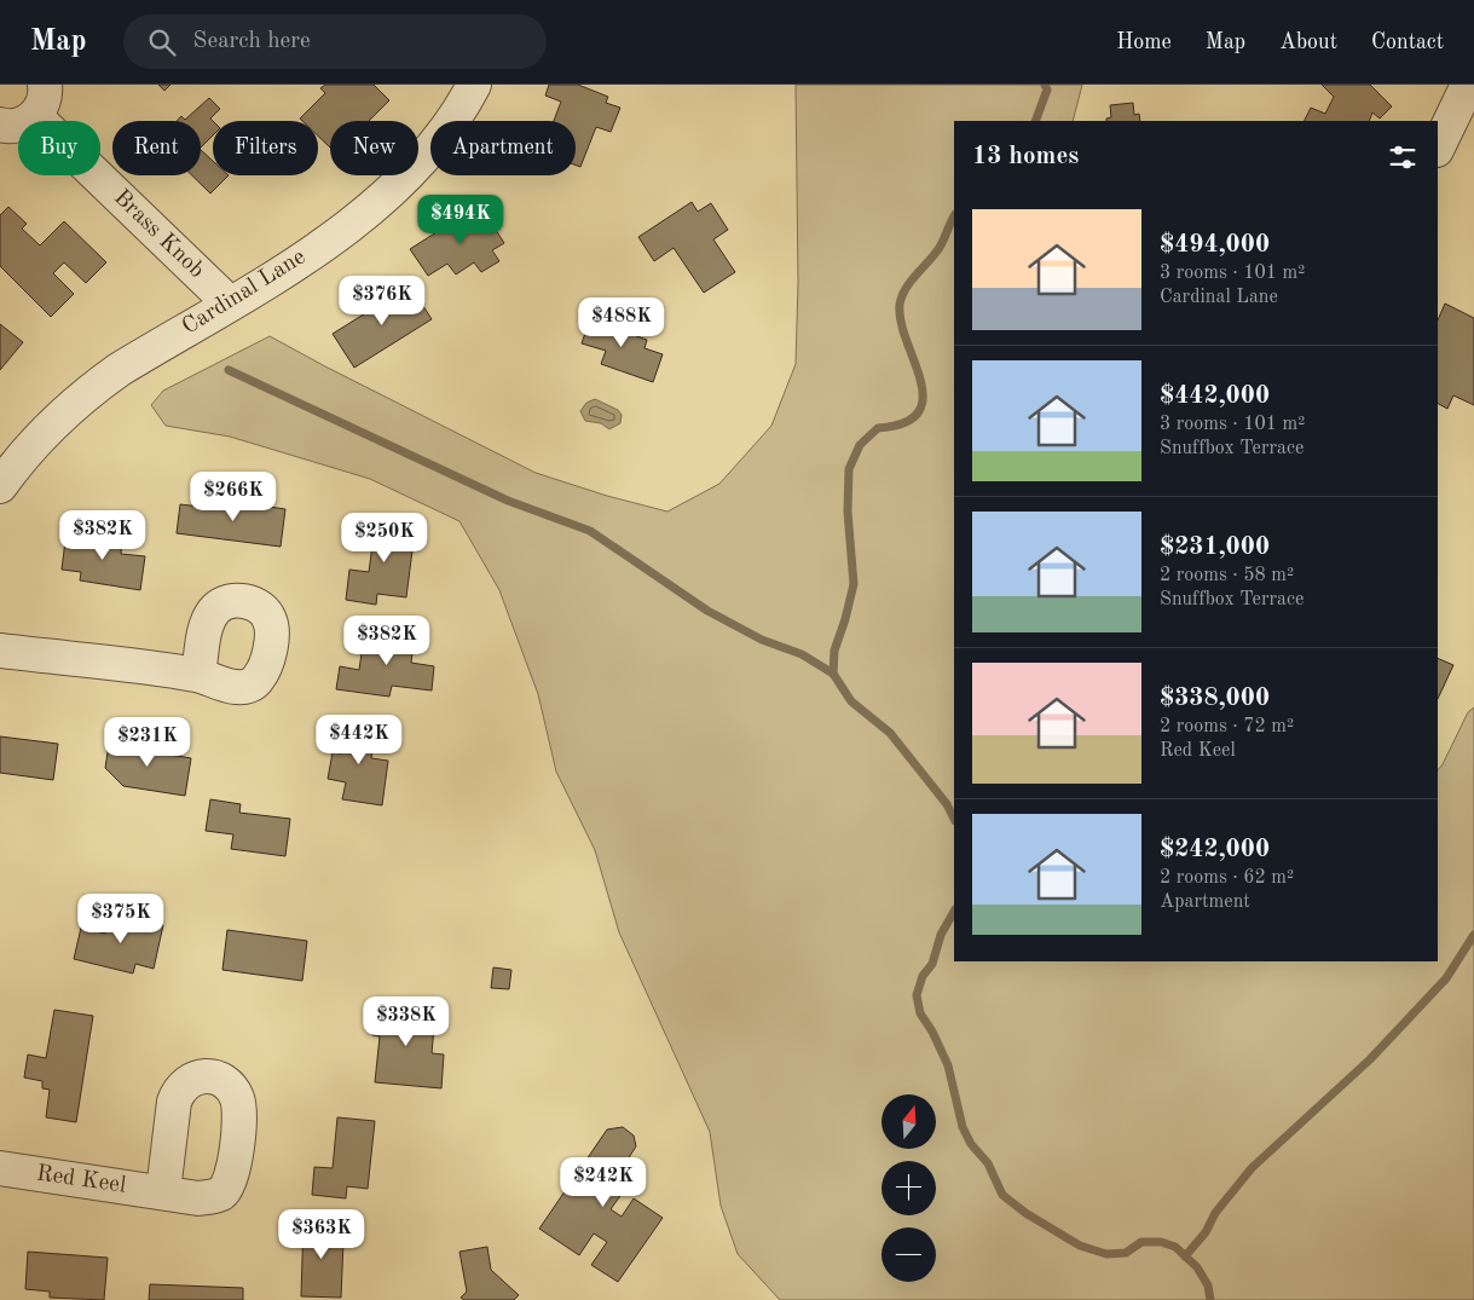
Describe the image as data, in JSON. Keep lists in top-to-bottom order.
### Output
{
  "streets": {
    "street": ["Brass Knob", "Cardinal Lane", "Red Keel"]
  },
  "crossings": [
    ["Brass Knob", "Cardinal Lane"]
  ],
  "north": "top",
  "page": {
    "header": "Map",
    "search": "Search here",
    "nav": [
      "Home",
      "Map",
      "About",
      "Contact"
    ],
    "chip": [
      "Buy",
      "Rent",
      "Filters",
      "New",
      "Apartment"
    ],
    "heading": "13 homes",
    "list": [
      {
        "name": "$494,000",
        "note": "3 rooms · 101 m² · Cardinal Lane"
      },
      {
        "name": "$442,000",
        "note": "3 rooms · 101 m² · Snuffbox Terrace"
      },
      {
        "name": "$231,000",
        "note": "2 rooms · 58 m² · Snuffbox Terrace"
      },
      {
        "name": "$338,000",
        "note": "2 rooms · 72 m² · Red Keel"
      },
      {
        "name": "$242,000",
        "note": "2 rooms · 62 m² · Apartment"
      }
    ],
    "price": [
      "$494K",
      "$376K",
      "$488K",
      "$266K",
      "$382K",
      "$250K",
      "$382K",
      "$442K",
      "$231K",
      "$375K",
      "$338K",
      "$242K",
      "$363K"
    ],
    "map_buttons": ["+", "−"]
  }
}
